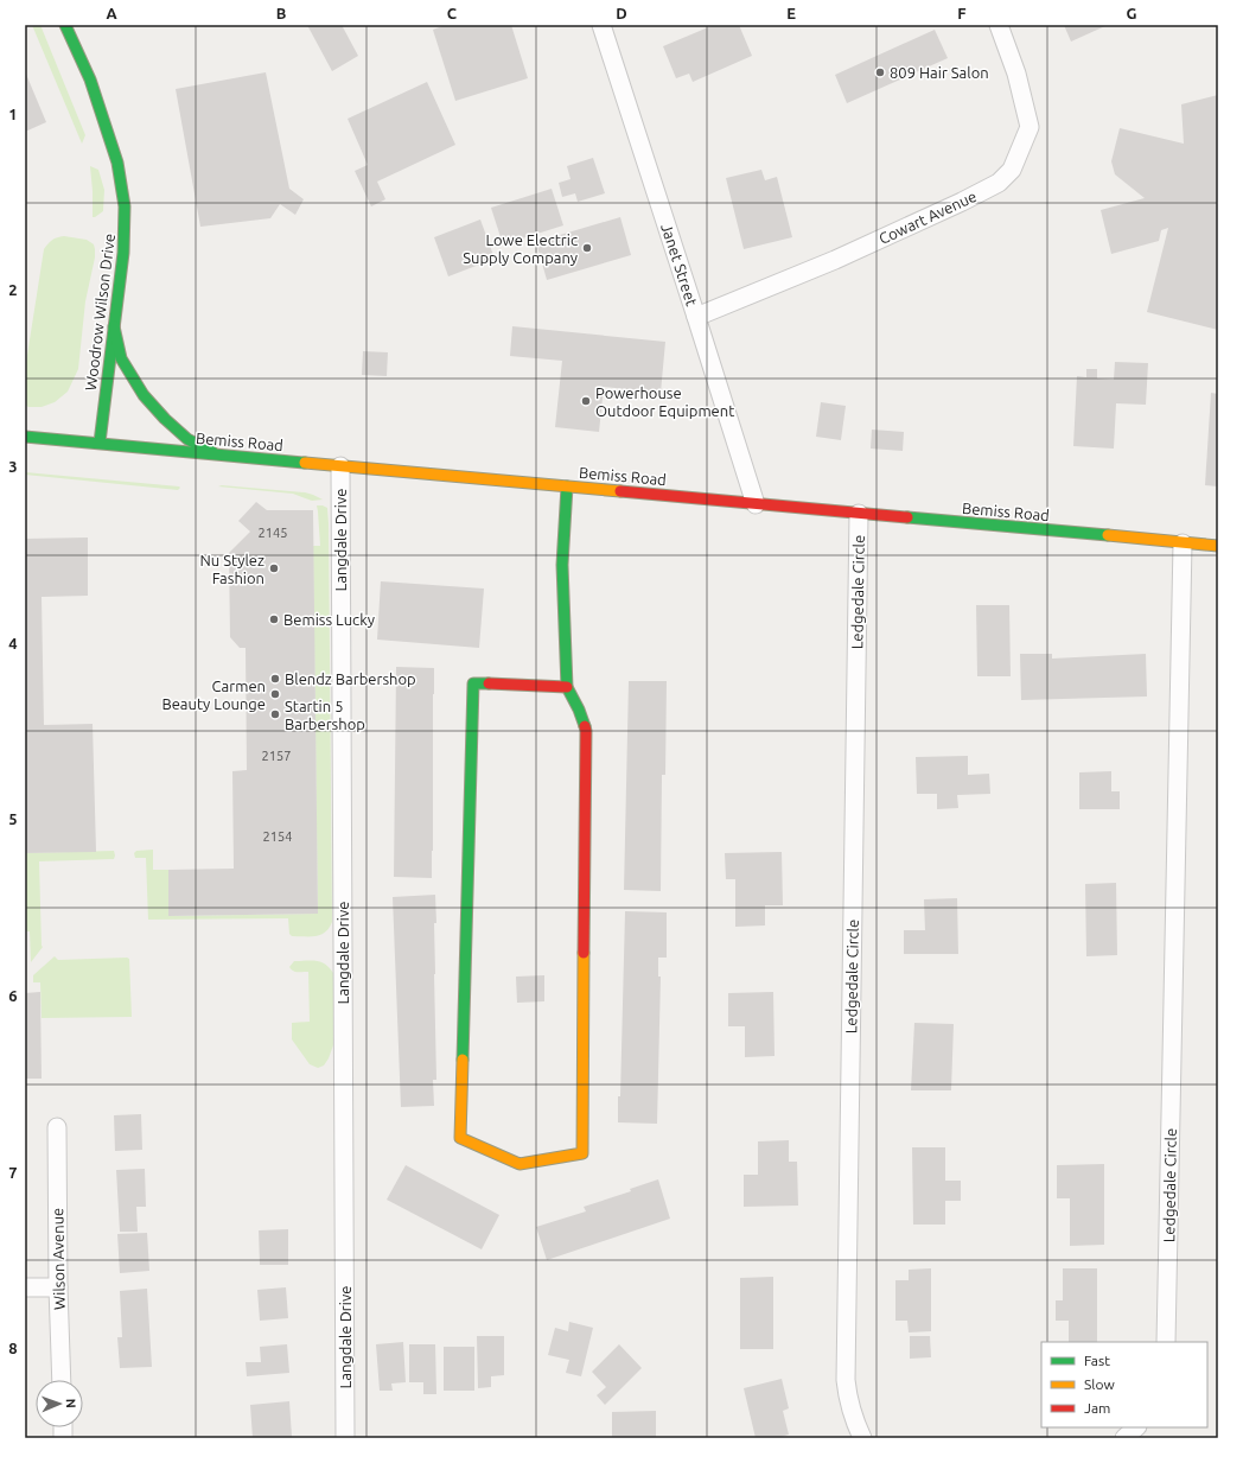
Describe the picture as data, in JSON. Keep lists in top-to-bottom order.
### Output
{
  "streets": {
    "main road": ["Woodrow Wilson Drive", "Bemiss Road"],
    "street": [
      "Cowart Avenue",
      "Janet Street",
      "Langdale Drive",
      "Ledgedale Circle",
      "Wilson Avenue"
    ]
  },
  "crossings": [
    ["Cowart Avenue", "Janet Street"],
    ["Janet Street", "Bemiss Road"],
    ["Woodrow Wilson Drive", "Bemiss Road"],
    ["Bemiss Road", "Langdale Drive"],
    ["Bemiss Road", "Ledgedale Circle"]
  ],
  "places": [
    "809 Hair Salon",
    "Lowe Electric Supply Company",
    "Powerhouse Outdoor Equipment",
    "Nu Stylez Fashion",
    "Bemiss Lucky",
    "Blendz Barbershop",
    "Carmen Beauty Lounge",
    "Startin 5 Barbershop"
  ],
  "house_numbers": ["2145", "2157", "2154"],
  "legend": ["Fast", "Slow", "Jam"],
  "north": "right",
  "grid": {
    "columns": [
      "A",
      "B",
      "C",
      "D",
      "E",
      "F",
      "G"
    ],
    "rows": [
      "1",
      "2",
      "3",
      "4",
      "5",
      "6",
      "7",
      "8"
    ]
  }
}
